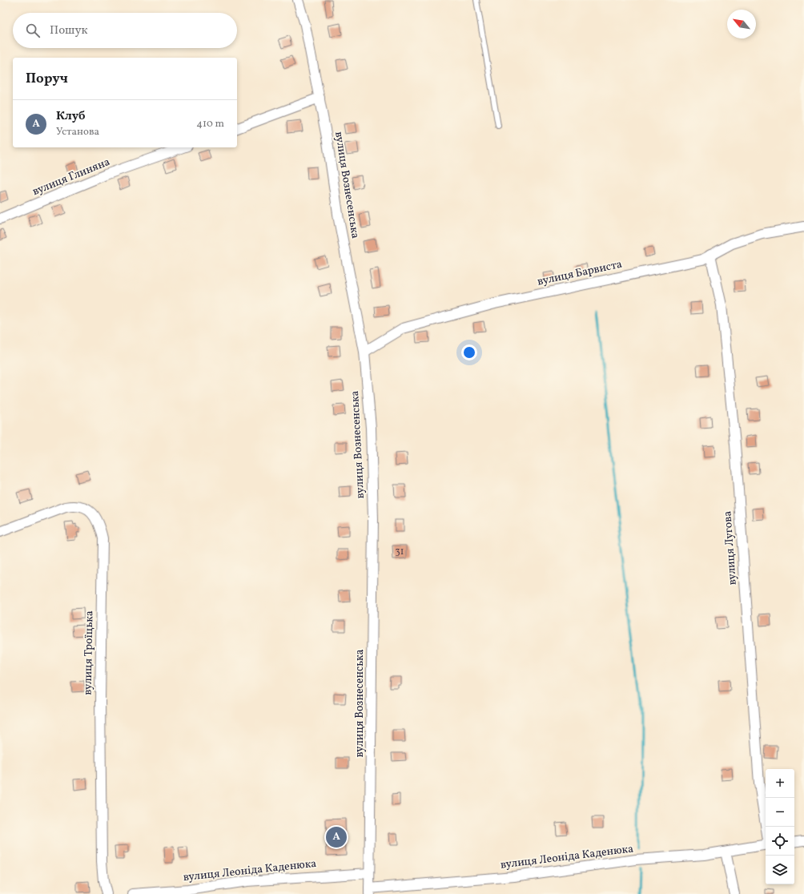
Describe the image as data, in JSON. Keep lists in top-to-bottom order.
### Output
{
  "streets": {
    "street": [
      "вулиця Глиняна",
      "вулиця Вознесенська",
      "вулиця Барвиста",
      "вулиця Лугова",
      "вулиця Троїцька",
      "вулиця Леоніда Каденюка"
    ]
  },
  "crossings": [
    ["вулиця Вознесенська", "вулиця Барвиста"],
    ["вулиця Вознесенська", "вулиця Леоніда Каденюка"],
    ["вулиця Барвиста", "вулиця Лугова"]
  ],
  "house_numbers": ["31"],
  "north": "top left",
  "page": {
    "search": "Пошук",
    "heading": "Поруч",
    "list": [
      {
        "mark": "A",
        "name": "Клуб",
        "note": "Установа",
        "value": "410 m"
      }
    ],
    "map_buttons": ["+", "−"],
    "pins": "A"
  }
}
